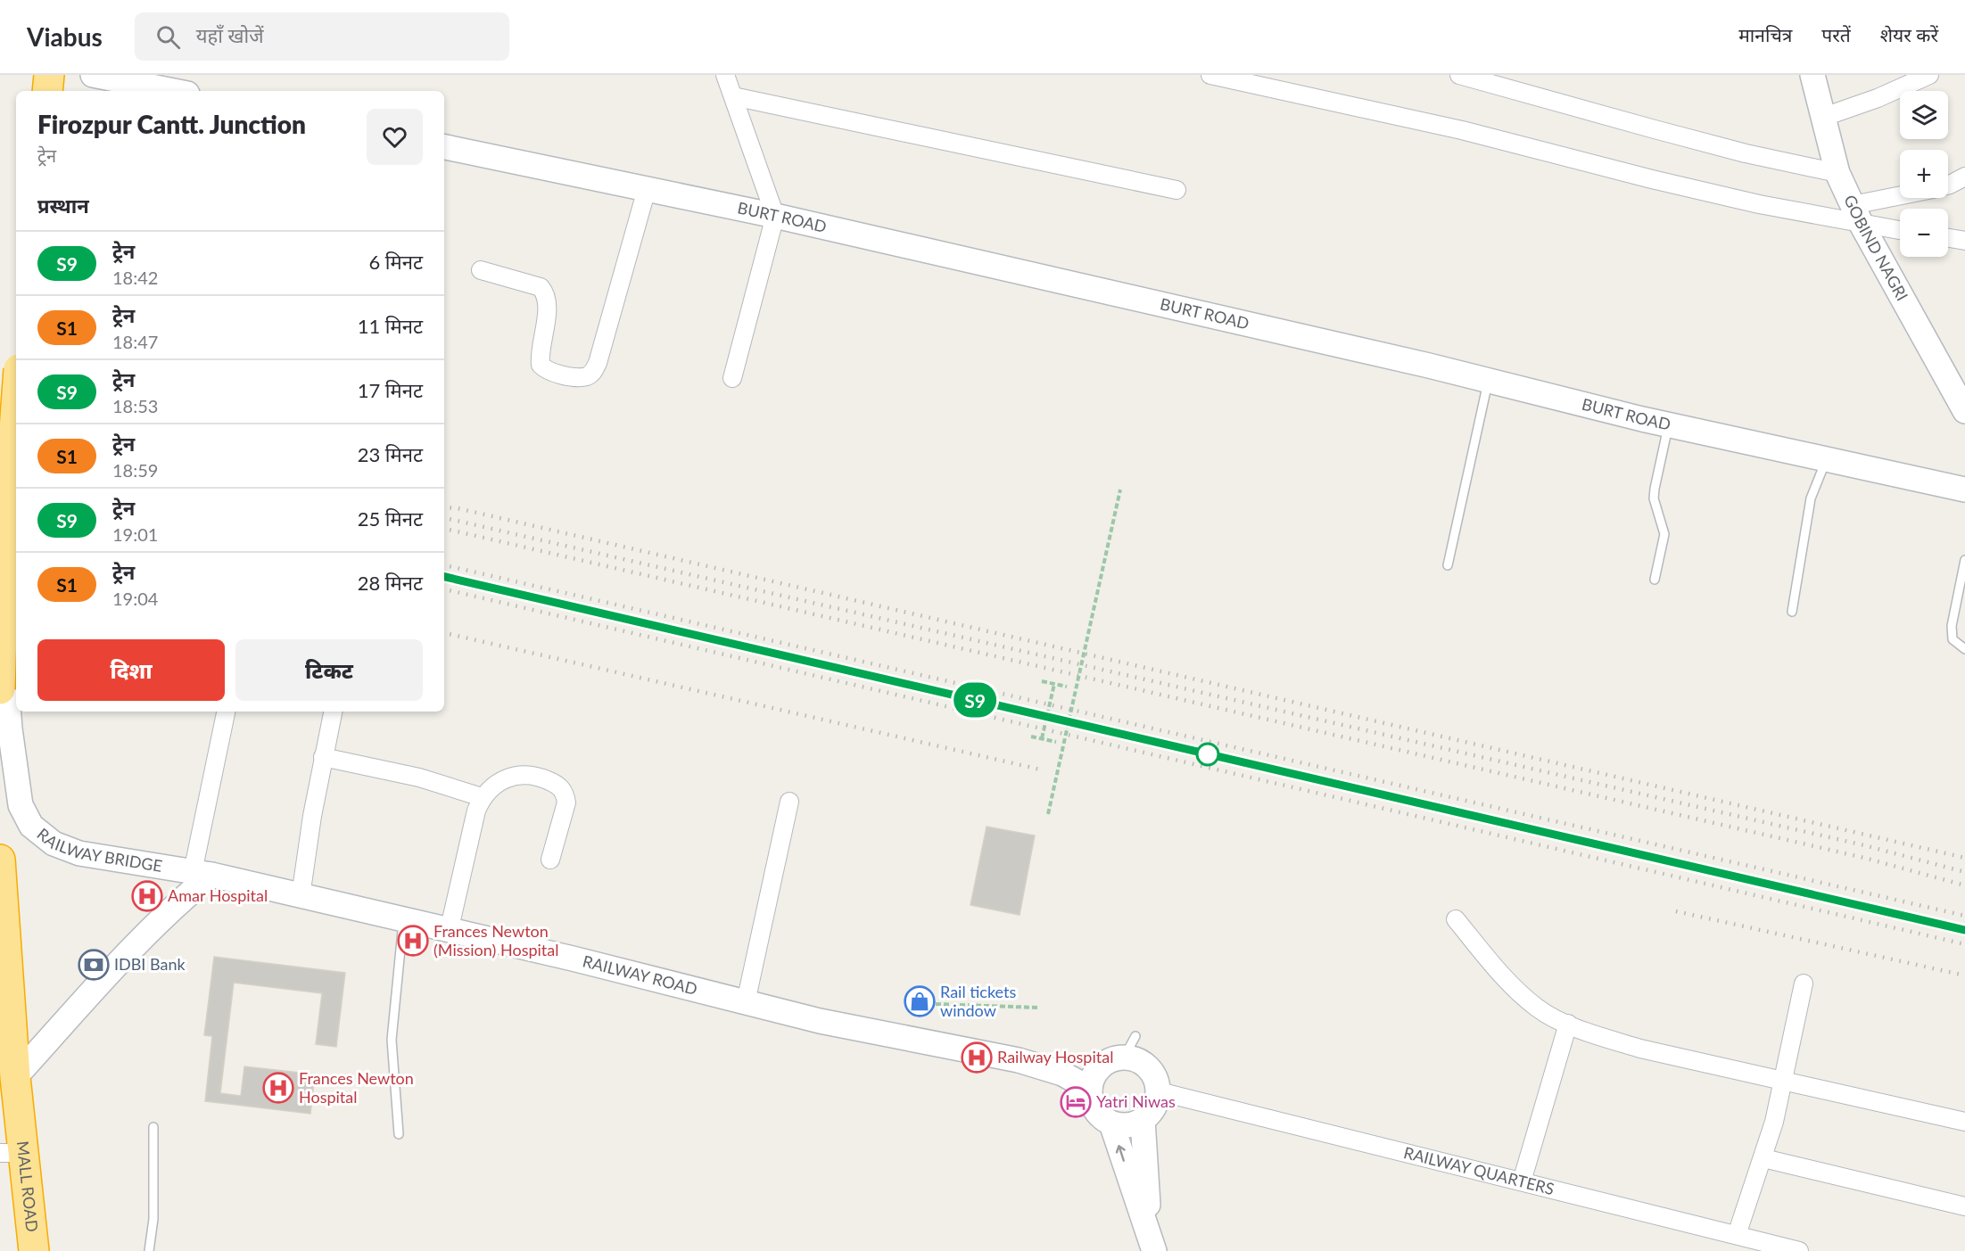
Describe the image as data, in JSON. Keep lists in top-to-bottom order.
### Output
{
  "streets": {
    "highway": ["MALL ROAD"],
    "street": [
      "BURT ROAD",
      "GOBIND NAGRI",
      "RAILWAY BRIDGE",
      "RAILWAY ROAD",
      "RAILWAY QUARTERS"
    ]
  },
  "crossings": [
    ["RAILWAY BRIDGE", "RAILWAY ROAD"],
    ["RAILWAY ROAD", "RAILWAY QUARTERS"]
  ],
  "places": {
    "hospital": [
      "Amar Hospital",
      "Frances Newton (Mission) Hospital",
      "Railway Hospital",
      "Frances Newton Hospital"
    ],
    "bank": ["IDBI Bank"],
    "shop": ["Rail tickets window"],
    "hotel": ["Yatri Niwas"]
  },
  "page": {
    "header": "Viabus",
    "search": "यहाँ खोजें",
    "nav": ["मानचित्र", "परतें", "शेयर करें"],
    "on_map": "S9",
    "map_buttons": ["+", "−"],
    "heading": [
      ["Firozpur Cantt. Junction", "ट्रेन"],
      "प्रस्थान"
    ],
    "list": [
      {
        "mark": "S9",
        "name": "ट्रेन",
        "note": "18:42",
        "value": "6 मिनट"
      },
      {
        "mark": "S1",
        "name": "ट्रेन",
        "note": "18:47",
        "value": "11 मिनट"
      },
      {
        "mark": "S9",
        "name": "ट्रेन",
        "note": "18:53",
        "value": "17 मिनट"
      },
      {
        "mark": "S1",
        "name": "ट्रेन",
        "note": "18:59",
        "value": "23 मिनट"
      },
      {
        "mark": "S9",
        "name": "ट्रेन",
        "note": "19:01",
        "value": "25 मिनट"
      },
      {
        "mark": "S1",
        "name": "ट्रेन",
        "note": "19:04",
        "value": "28 मिनट"
      }
    ],
    "buttons": ["दिशा", "टिकट"]
  }
}
